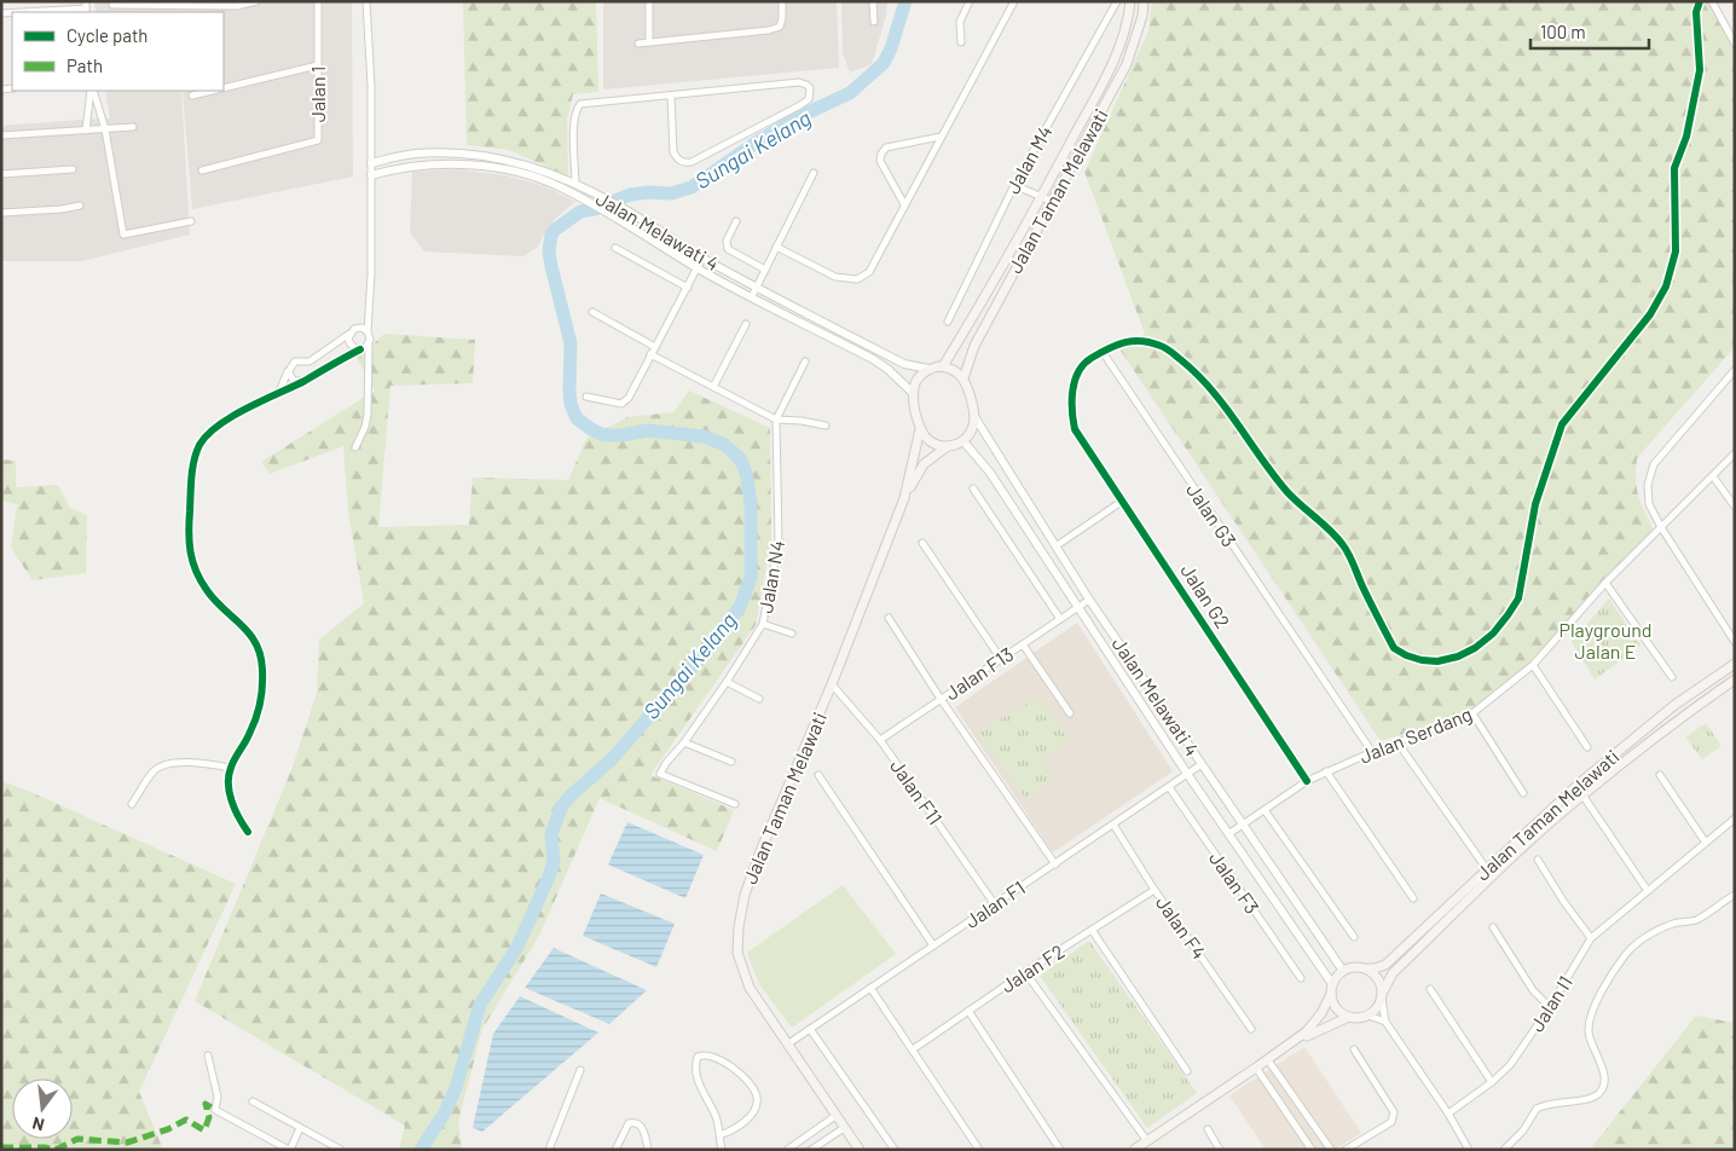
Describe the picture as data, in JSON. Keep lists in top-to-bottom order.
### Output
{
  "streets": {
    "main road": ["Jalan Taman Melawati"],
    "street": [
      "Jalan 1",
      "Jalan M4",
      "Jalan Melawati 4",
      "Jalan G3",
      "Jalan N4",
      "Jalan G2",
      "Jalan F13",
      "Jalan Serdang",
      "Jalan F11",
      "Jalan F3",
      "Jalan F1",
      "Jalan F4",
      "Jalan F2",
      "Jalan I1"
    ]
  },
  "crossings": [
    ["Jalan Taman Melawati", "Jalan Melawati 4"],
    ["Jalan Taman Melawati", "Jalan F11"],
    ["Jalan Taman Melawati", "Jalan F1"],
    ["Jalan Melawati 4", "Jalan F13"],
    ["Jalan Melawati 4", "Jalan Serdang"],
    ["Jalan Melawati 4", "Jalan F1"],
    ["Jalan G3", "Jalan G2"],
    ["Jalan G3", "Jalan Serdang"],
    ["Jalan G2", "Jalan Serdang"],
    ["Jalan F13", "Jalan F11"],
    ["Jalan F11", "Jalan F1"],
    ["Jalan F3", "Jalan F1"],
    ["Jalan F1", "Jalan F4"],
    ["Jalan F4", "Jalan F2"]
  ],
  "water": ["Sungai Kelang"],
  "parks": ["Playground Jalan E"],
  "legend": ["Cycle path", "Path"],
  "scale_bar": "100 m",
  "north": "bottom"
}
